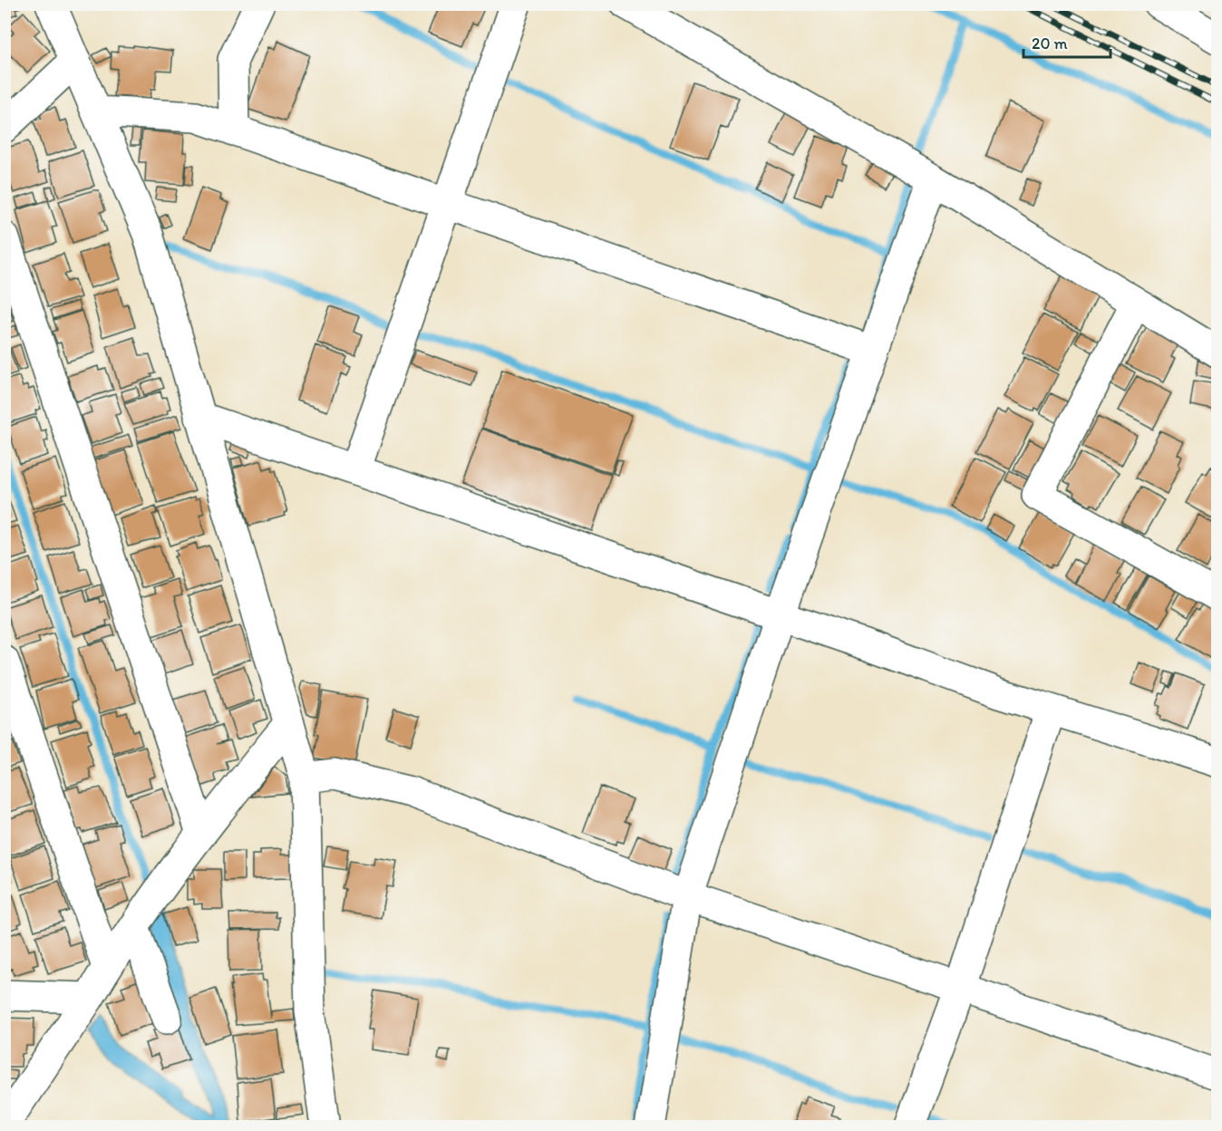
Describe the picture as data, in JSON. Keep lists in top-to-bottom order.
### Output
{
  "scale_bar": "20 m"
}
